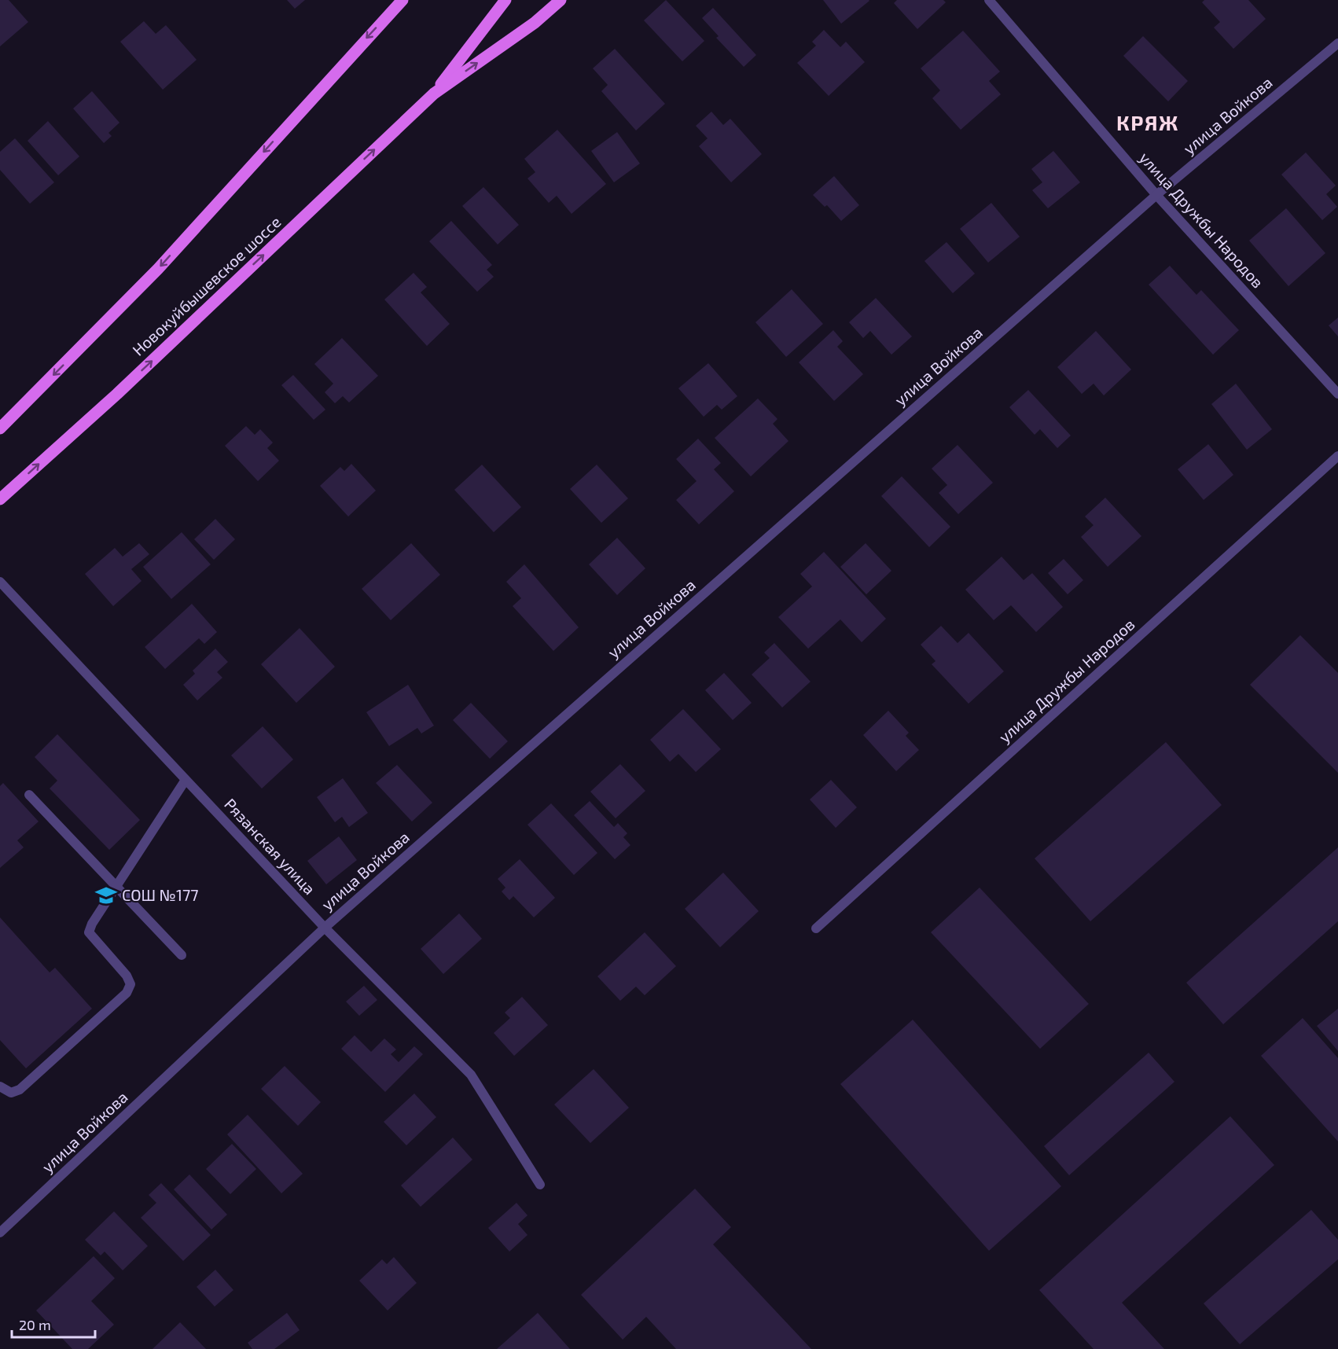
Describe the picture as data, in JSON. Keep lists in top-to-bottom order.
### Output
{
  "streets": {
    "main road": ["Новокуйбышевское шоссе"],
    "street": ["улица Войкова", "улица Дружбы Народов", "Рязанская улица"]
  },
  "crossings": [
    ["улица Войкова", "улица Дружбы Народов"],
    ["улица Войкова", "Рязанская улица"]
  ],
  "districts": ["КРЯЖ"],
  "places": {
    "school or university": ["СОШ №177"]
  },
  "scale_bar": "20 m"
}
